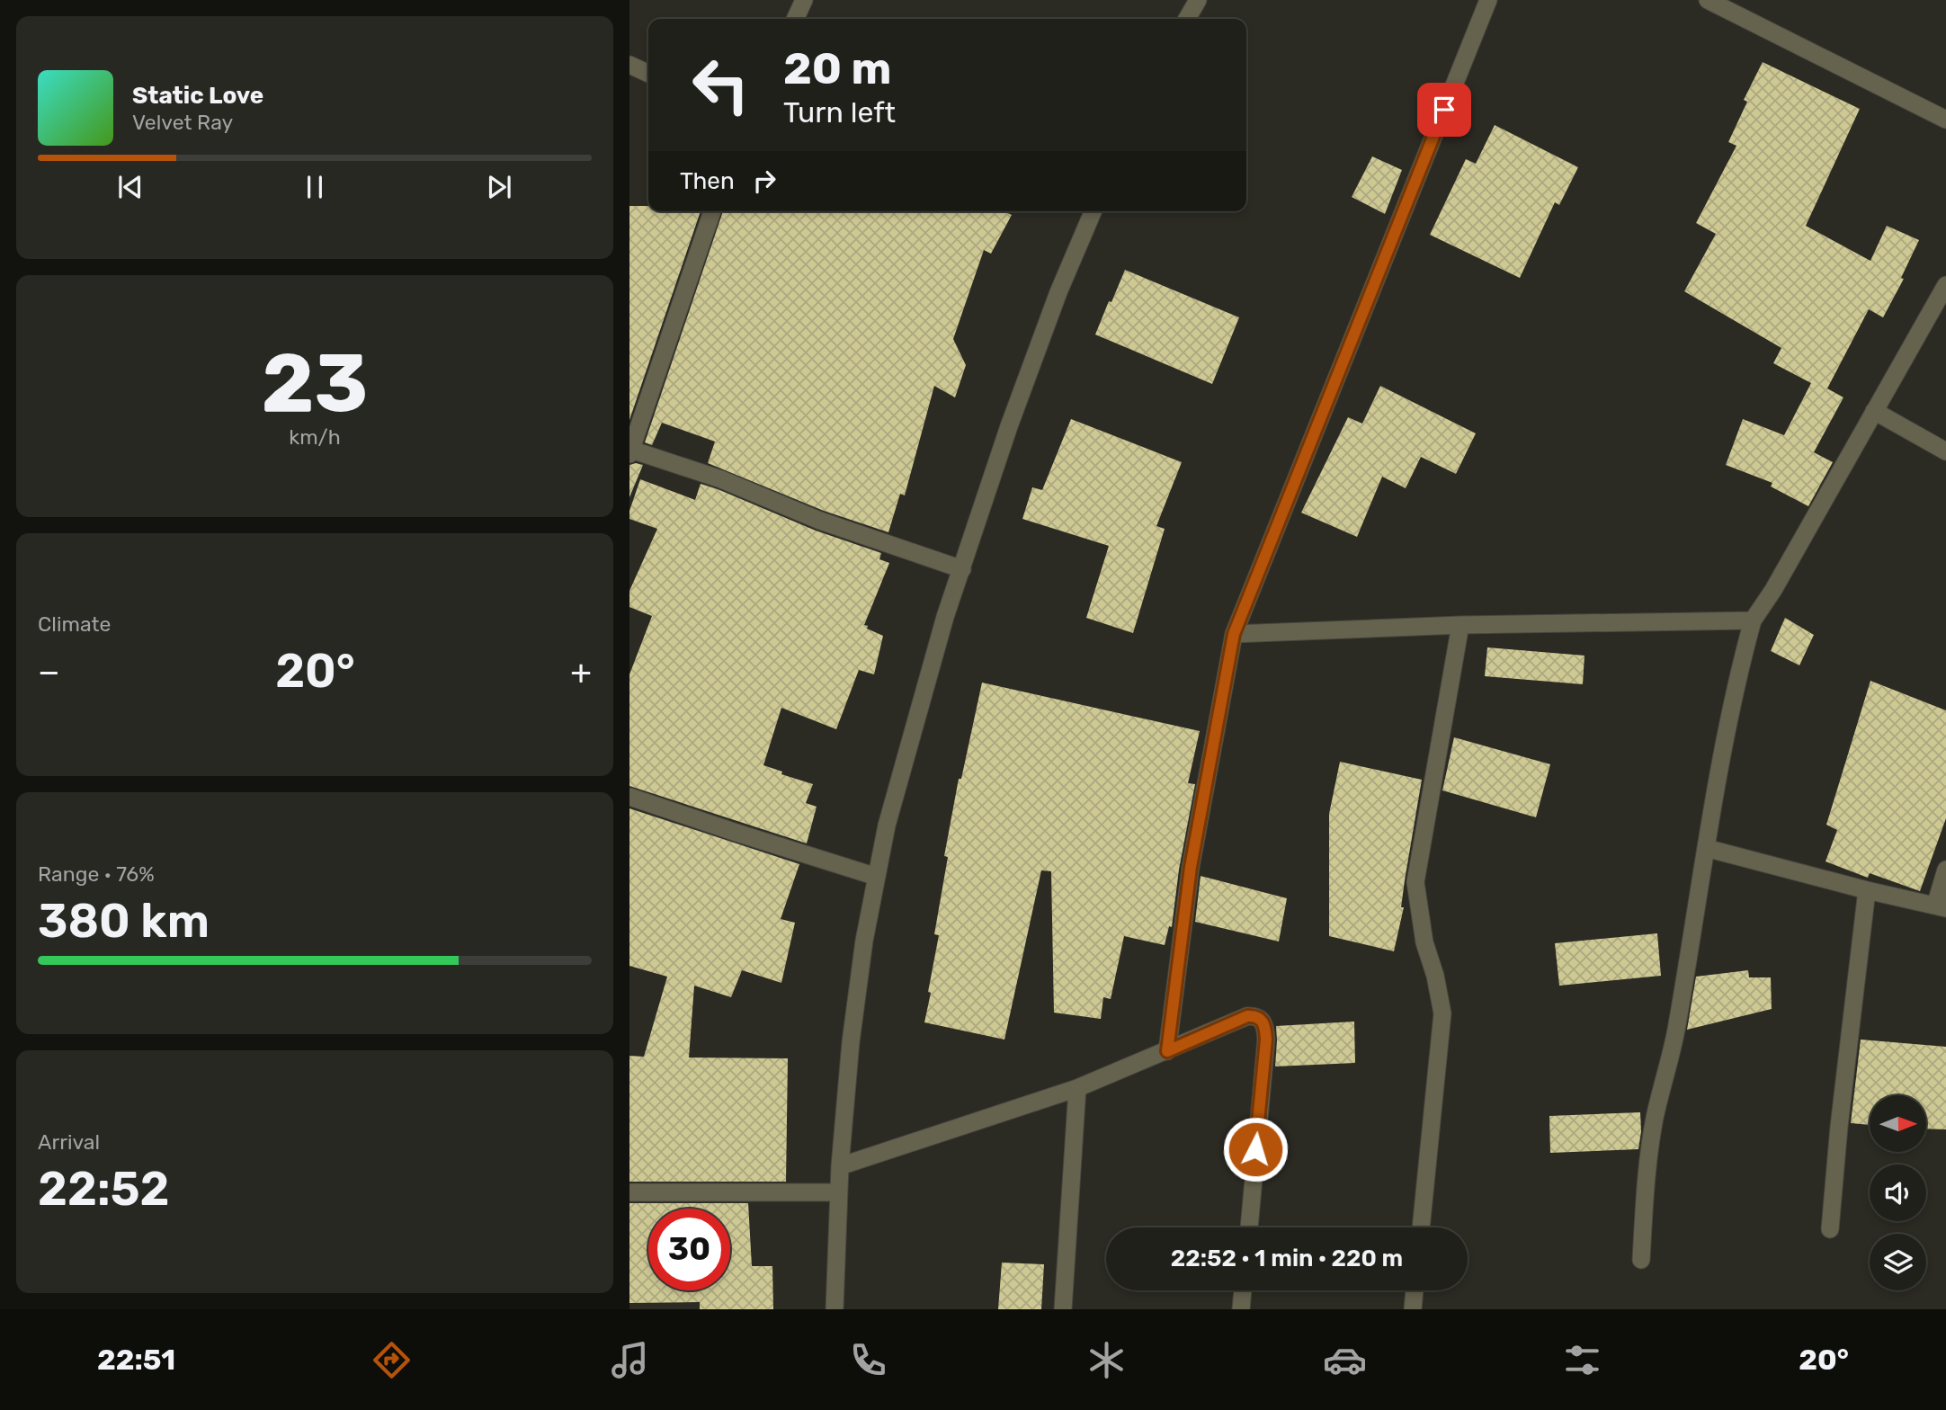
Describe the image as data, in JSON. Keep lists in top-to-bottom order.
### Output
{
  "north": "right",
  "page": {
    "turn": ["20 m", "Turn left"],
    "song": ["Static Love", "Velvet Ray"],
    "then": "Then",
    "tile": [
      ["23", "km/h"],
      "Climate",
      ["Range · 76%", "380 km"],
      ["Arrival", "22:52"]
    ],
    "heat": ["−", "20°", "+"],
    "limit": "30",
    "trip": "22:52 · 1 min · 220 m",
    "tabs": ["22:51", "20°"]
  }
}
